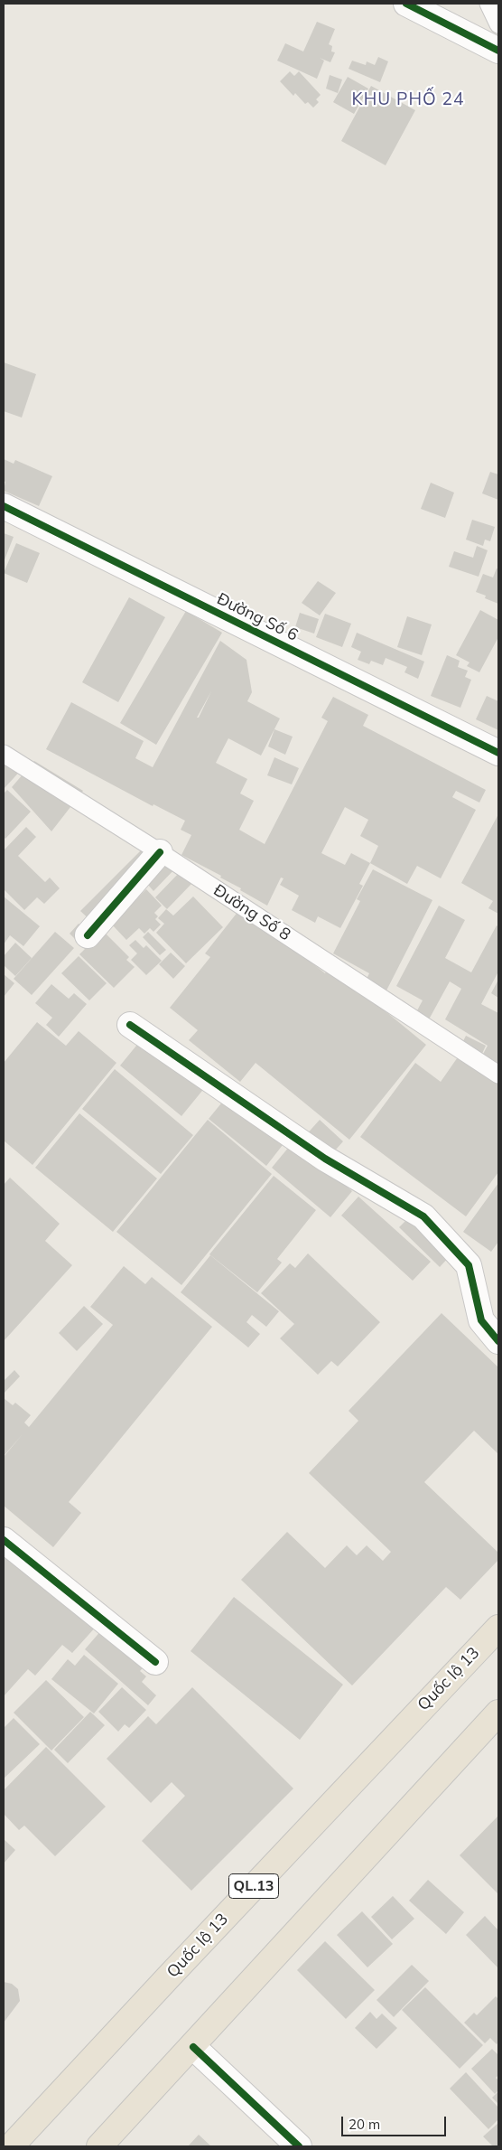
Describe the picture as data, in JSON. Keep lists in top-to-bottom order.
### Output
{
  "streets": {
    "highway": ["Quốc lộ 13", "QL.13"],
    "street": ["Đường Số 6"],
    "lane": ["Đường Số 8"]
  },
  "districts": ["KHU PHỐ 24"],
  "scale_bar": "20 m"
}
